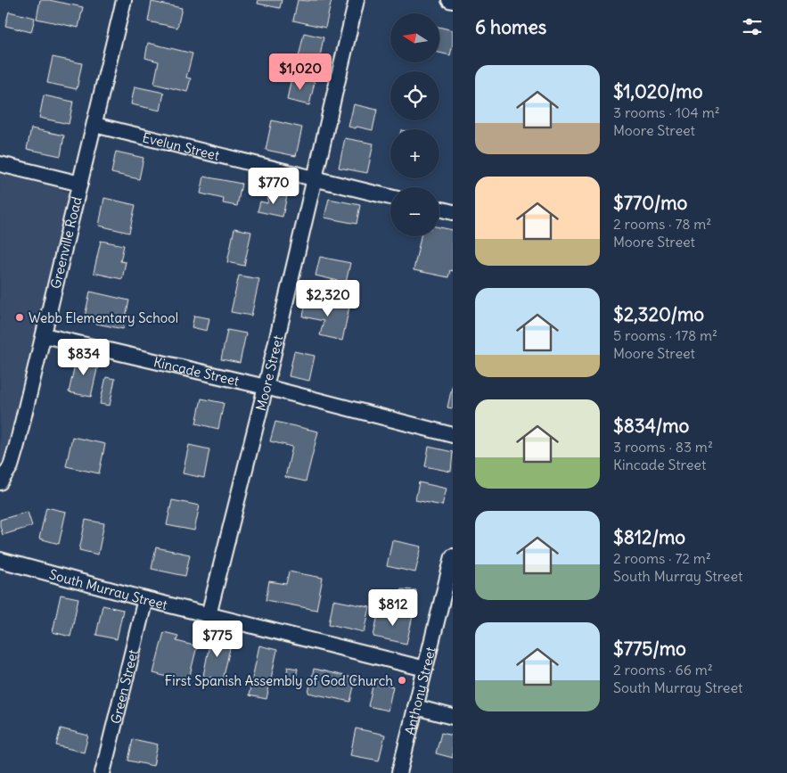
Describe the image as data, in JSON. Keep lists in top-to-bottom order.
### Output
{
  "streets": {
    "street": [
      "Evelyn Street",
      "Greenville Road",
      "Kincade Street",
      "Moore Street",
      "South Murray Street",
      "Green Street",
      "Anthony Street"
    ]
  },
  "crossings": [
    ["Evelyn Street", "Greenville Road"],
    ["Evelyn Street", "Moore Street"],
    ["Greenville Road", "Kincade Street"],
    ["Kincade Street", "Moore Street"],
    ["Moore Street", "South Murray Street"],
    ["South Murray Street", "Green Street"],
    ["South Murray Street", "Anthony Street"]
  ],
  "places": ["Webb Elementary School", "First Spanish Assembly of God Church"],
  "north": "left",
  "page": {
    "heading": "6 homes",
    "map_buttons": ["+", "−"],
    "price": [
      "$1,020",
      "$770",
      "$2,320",
      "$834",
      "$812",
      "$775"
    ],
    "list": [
      {
        "name": "$1,020/mo",
        "note": "3 rooms · 104 m² · Moore Street"
      },
      {
        "name": "$770/mo",
        "note": "2 rooms · 78 m² · Moore Street"
      },
      {
        "name": "$2,320/mo",
        "note": "5 rooms · 178 m² · Moore Street"
      },
      {
        "name": "$834/mo",
        "note": "3 rooms · 83 m² · Kincade Street"
      },
      {
        "name": "$812/mo",
        "note": "2 rooms · 72 m² · South Murray Street"
      },
      {
        "name": "$775/mo",
        "note": "2 rooms · 66 m² · South Murray Street"
      }
    ]
  }
}
